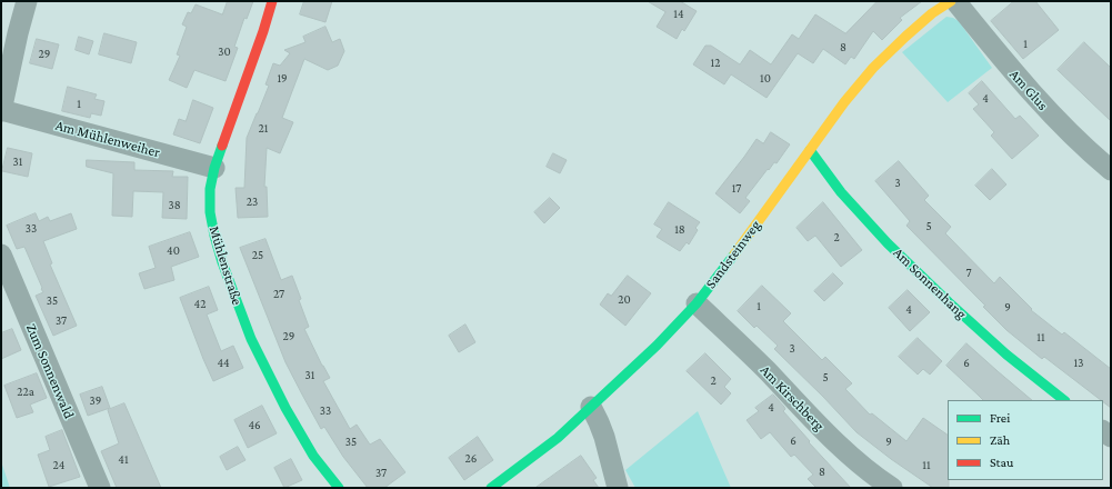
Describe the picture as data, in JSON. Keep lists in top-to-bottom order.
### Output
{
  "streets": {
    "street": [
      "Am Glus",
      "Am Mühlenweiher",
      "Sandsteinweg",
      "Mühlenstraße",
      "Am Sonnenhang",
      "Zum Sonnenwald",
      "Am Kirschberg"
    ]
  },
  "crossings": [
    ["Am Mühlenweiher", "Mühlenstraße"],
    ["Sandsteinweg", "Am Sonnenhang"],
    ["Sandsteinweg", "Am Kirschberg"]
  ],
  "house_numbers": [
    "14",
    "1",
    "8",
    "30",
    "29",
    "12",
    "19",
    "10",
    "4",
    "1",
    "21",
    "31",
    "3",
    "17",
    "23",
    "38",
    "5",
    "33",
    "18",
    "2",
    "40",
    "25",
    "7",
    "27",
    "20",
    "35",
    "42",
    "1",
    "9",
    "4",
    "37",
    "29",
    "11",
    "3",
    "44",
    "6",
    "13",
    "31",
    "5",
    "2",
    "22a",
    "39",
    "4",
    "33",
    "46",
    "6",
    "35",
    "9",
    "26",
    "41",
    "24",
    "11",
    "8",
    "37"
  ],
  "legend": ["Frei", "Zäh", "Stau"]
}
